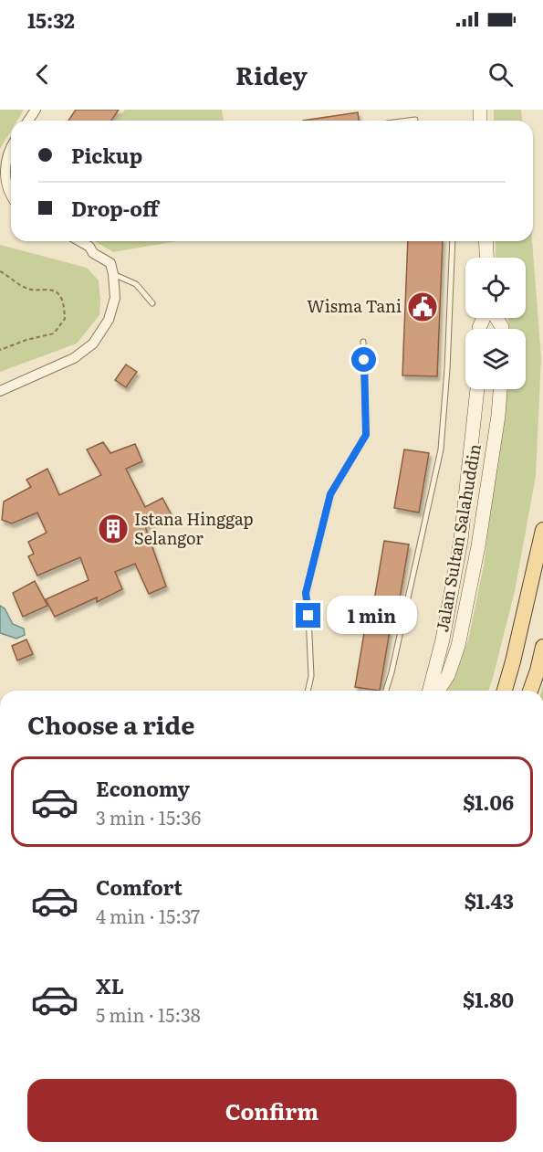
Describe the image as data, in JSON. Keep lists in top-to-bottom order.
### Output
{
  "streets": {
    "street": ["Jalan Sultan Salahuddin"]
  },
  "places": {
    "public building": ["Wisma Tani"],
    "building": ["Istana Hinggap Selangor"]
  },
  "page": {
    "status": "15:32",
    "header": "Ridey",
    "banner": ["Pickup", "Drop-off"],
    "bubble": "1 min",
    "heading": "Choose a ride",
    "list": [
      {
        "name": "Economy",
        "note": "3 min · 15:36",
        "value": "$1.06"
      },
      {
        "name": "Comfort",
        "note": "4 min · 15:37",
        "value": "$1.43"
      },
      {
        "name": "XL",
        "note": "5 min · 15:38",
        "value": "$1.80"
      }
    ],
    "buttons": "Confirm"
  }
}
